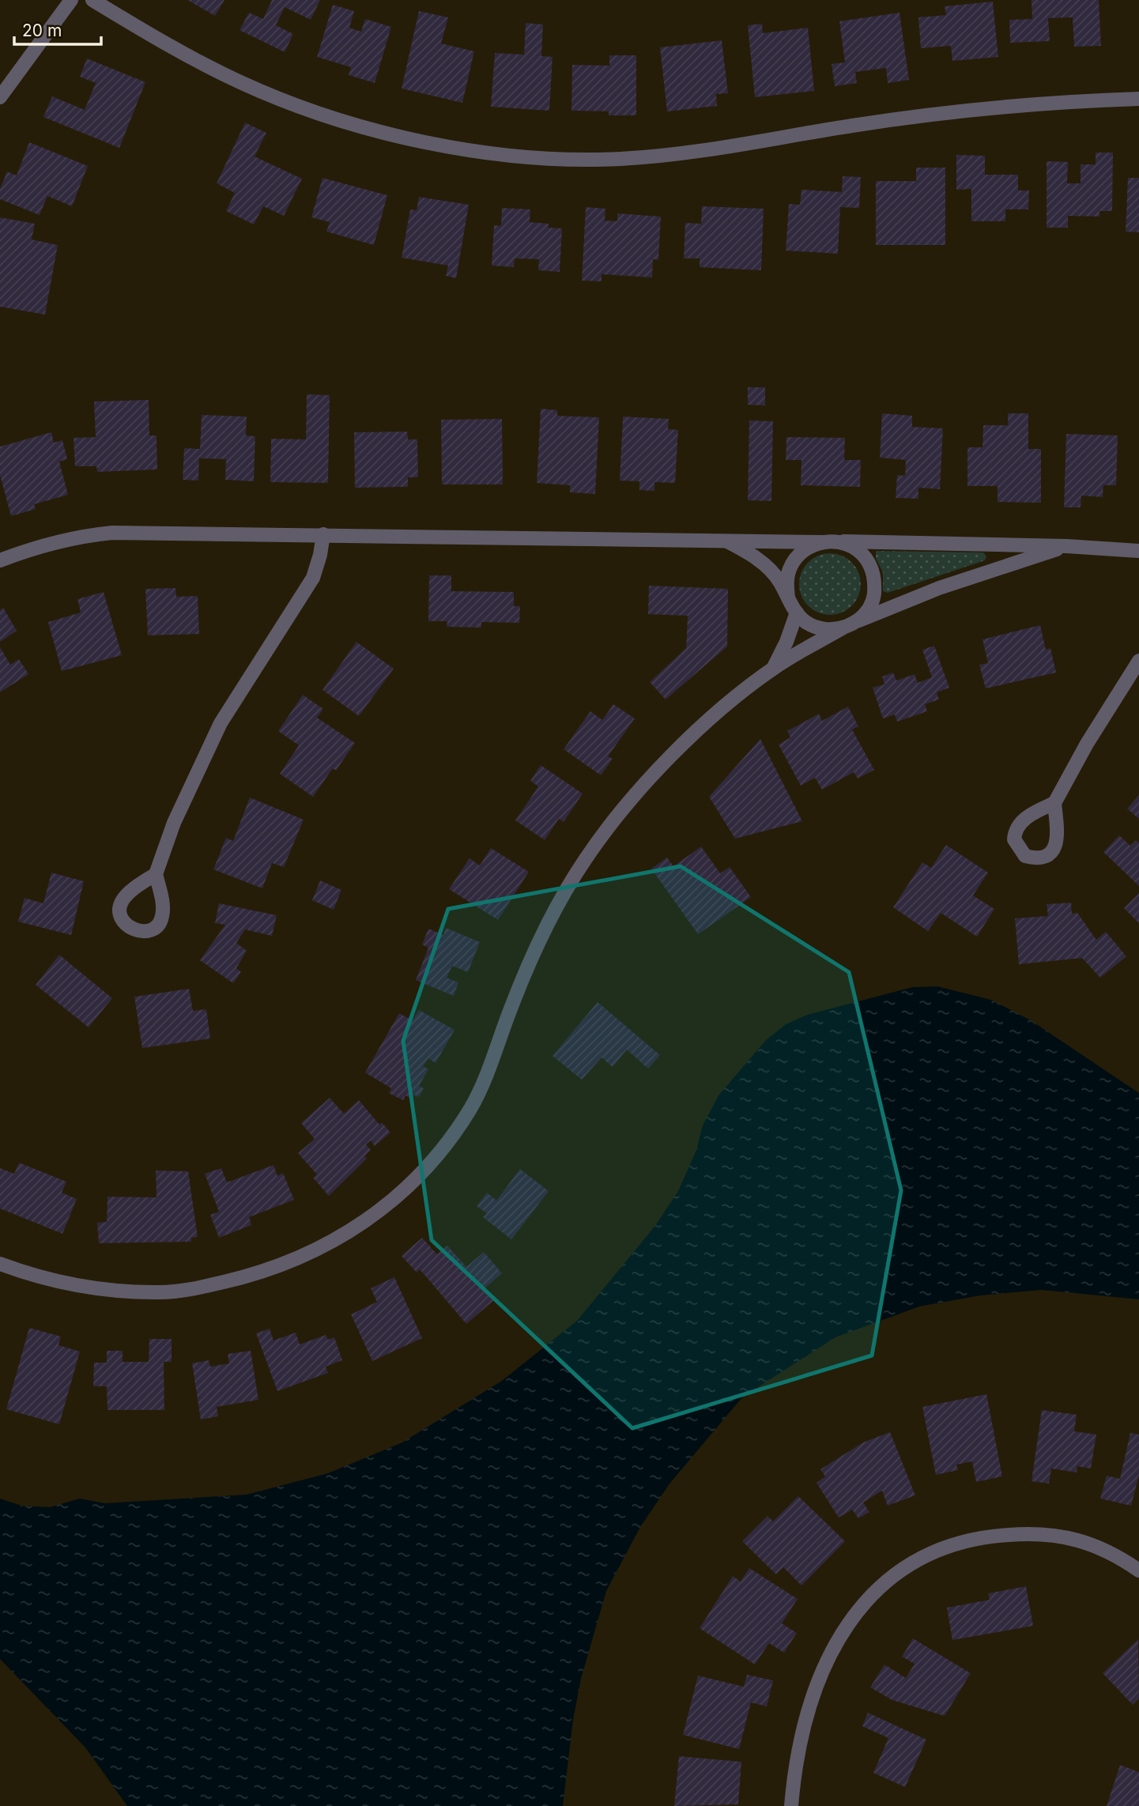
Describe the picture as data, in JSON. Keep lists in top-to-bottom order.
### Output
{
  "scale_bar": "20 m"
}
